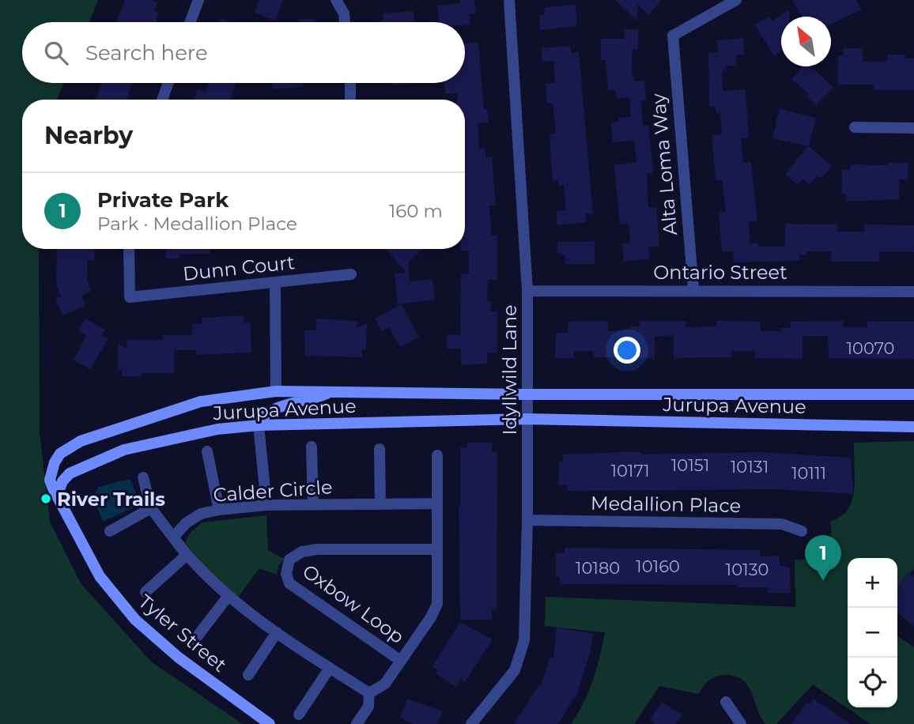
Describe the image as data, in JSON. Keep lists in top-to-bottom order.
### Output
{
  "streets": {
    "main road": ["Jurupa Avenue", "Tyler Street"],
    "street": [
      "Alta Loma Way",
      "Dunn Court",
      "Ontario Street",
      "Idyllwild Lane",
      "Calder Circle",
      "Medallion Place",
      "Oxbow Loop"
    ]
  },
  "crossings": [
    ["Alta Loma Way", "Ontario Street"],
    ["Ontario Street", "Idyllwild Lane"],
    ["Idyllwild Lane", "Jurupa Avenue"],
    ["Idyllwild Lane", "Medallion Place"],
    ["Jurupa Avenue", "Tyler Street"]
  ],
  "places": ["River Trails"],
  "house_numbers": [
    "10070",
    "10151",
    "10131",
    "10171",
    "10111",
    "10160",
    "10180",
    "10130"
  ],
  "north": "top left",
  "page": {
    "search": "Search here",
    "heading": "Nearby",
    "list": [
      {
        "mark": "1",
        "name": "Private Park",
        "note": "Park · Medallion Place",
        "value": "160 m"
      }
    ],
    "pins": "1",
    "map_buttons": ["+", "−"]
  }
}
